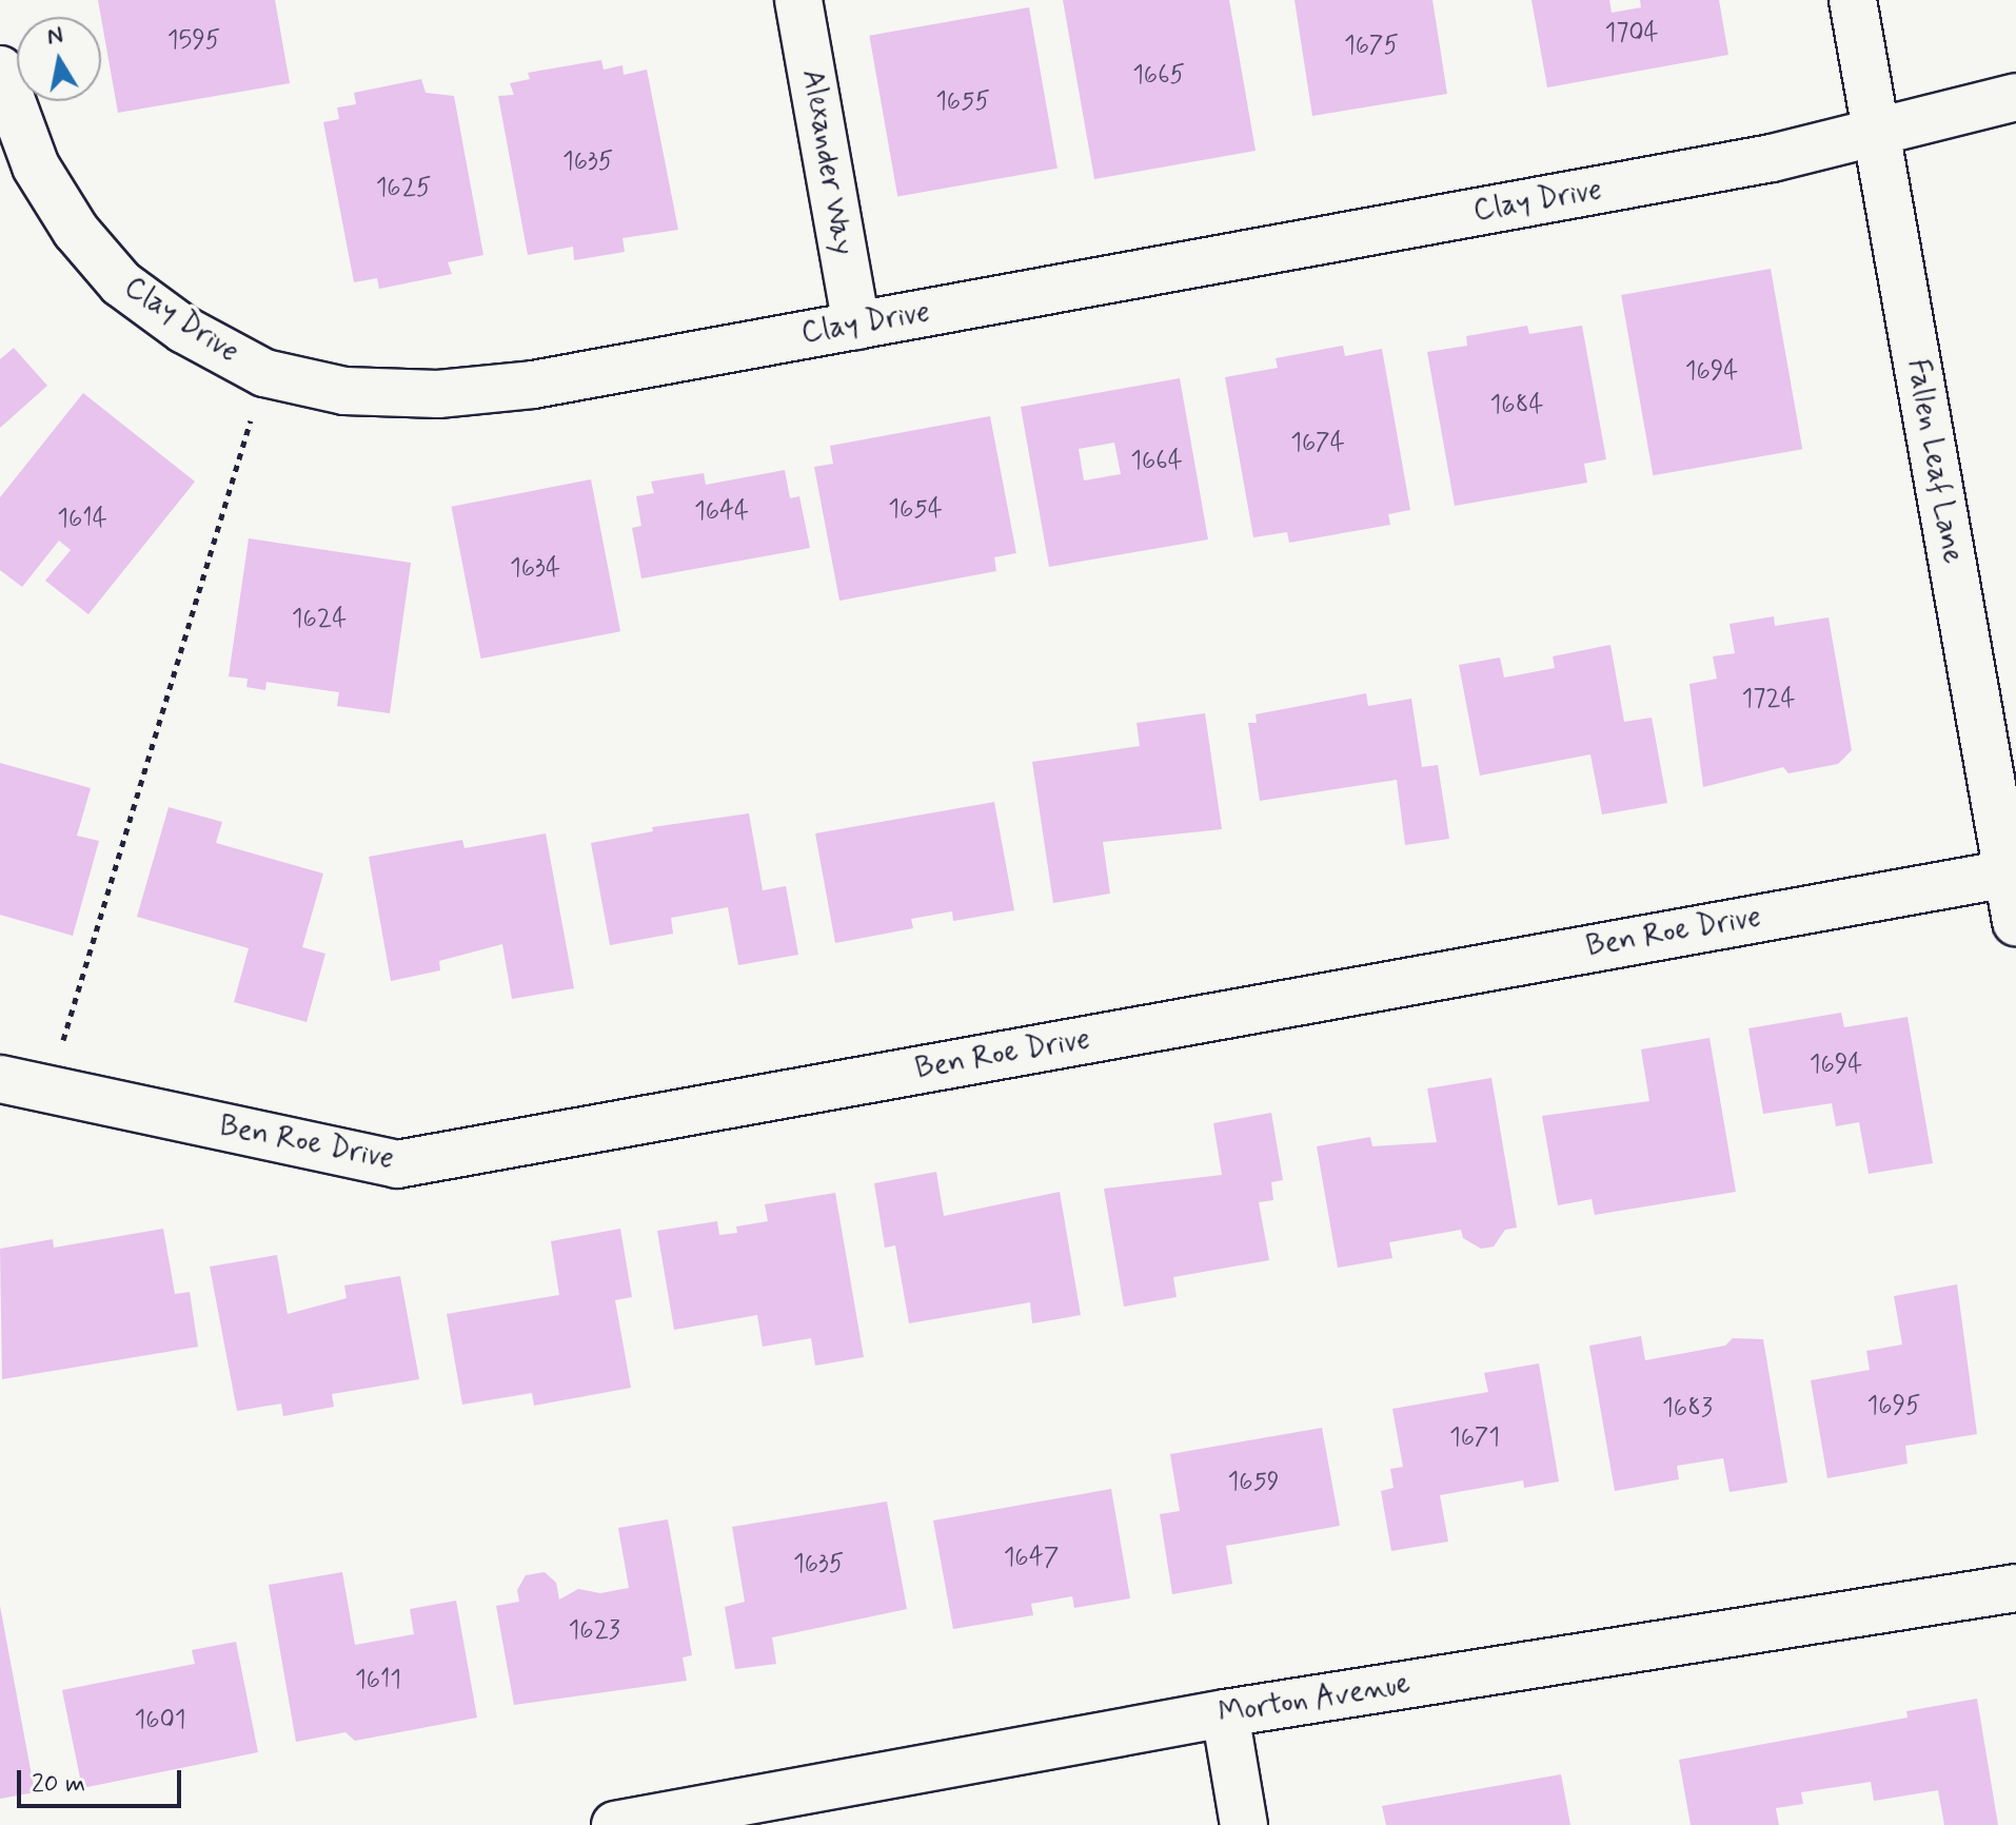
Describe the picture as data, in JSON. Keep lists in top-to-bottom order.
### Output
{
  "streets": {
    "street": [
      "Alexander Way",
      "Clay Drive",
      "Fallen Leaf Lane",
      "Ben Roe Drive",
      "Morton Avenue"
    ]
  },
  "crossings": [
    ["Alexander Way", "Clay Drive"],
    ["Clay Drive", "Fallen Leaf Lane"],
    ["Fallen Leaf Lane", "Ben Roe Drive"]
  ],
  "house_numbers": [
    "1704",
    "1595",
    "1675",
    "1665",
    "1655",
    "1635",
    "1625",
    "1694",
    "1684",
    "1674",
    "1664",
    "1654",
    "1644",
    "1614",
    "1634",
    "1624",
    "1724",
    "1694",
    "1695",
    "1683",
    "1671",
    "1659",
    "1647",
    "1635",
    "1623",
    "1611",
    "1601"
  ],
  "scale_bar": "20 m",
  "north": "top"
}
